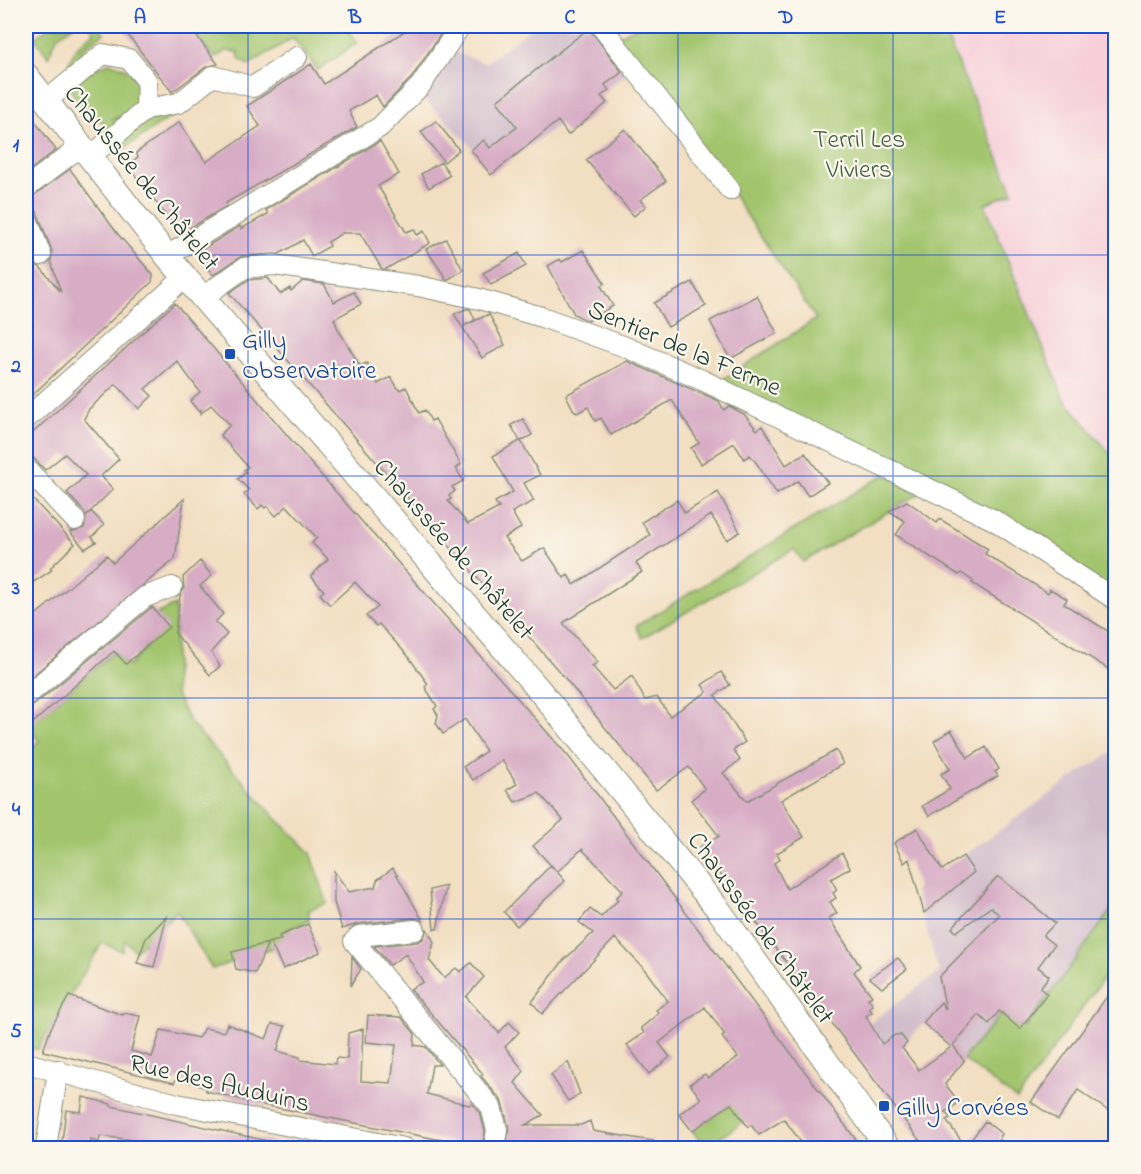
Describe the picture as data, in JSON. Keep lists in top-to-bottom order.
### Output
{
  "streets": {
    "main road": ["Chaussée de Châtelet"],
    "street": ["Sentier de la Ferme", "Rue des Auduins"]
  },
  "crossings": [
    ["Chaussée de Châtelet", "Sentier de la Ferme"]
  ],
  "parks": ["Terril Les Viviers"],
  "places": {
    "transit": ["Gilly Observatoire", "Gilly Corvées"]
  },
  "grid": {
    "columns": [
      "A",
      "B",
      "C",
      "D",
      "E"
    ],
    "rows": [
      "1",
      "2",
      "3",
      "4",
      "5"
    ]
  }
}
